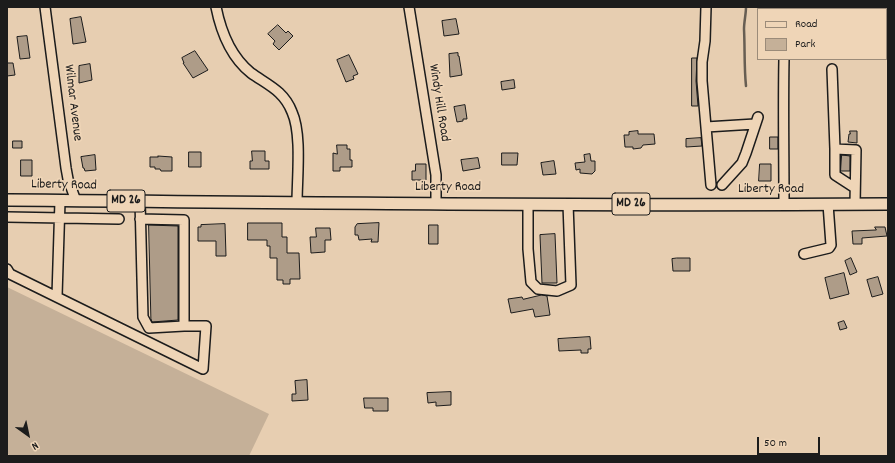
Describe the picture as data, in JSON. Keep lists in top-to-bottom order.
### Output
{
  "streets": {
    "main road": ["Liberty Road", "MD 26"],
    "street": ["Wilmar Avenue", "Windy Hill Road"]
  },
  "crossings": [
    ["Wilmar Avenue", "Liberty Road"],
    ["Windy Hill Road", "Liberty Road"]
  ],
  "legend": ["Road", "Park"],
  "scale_bar": "50 m",
  "north": "bottom right"
}
